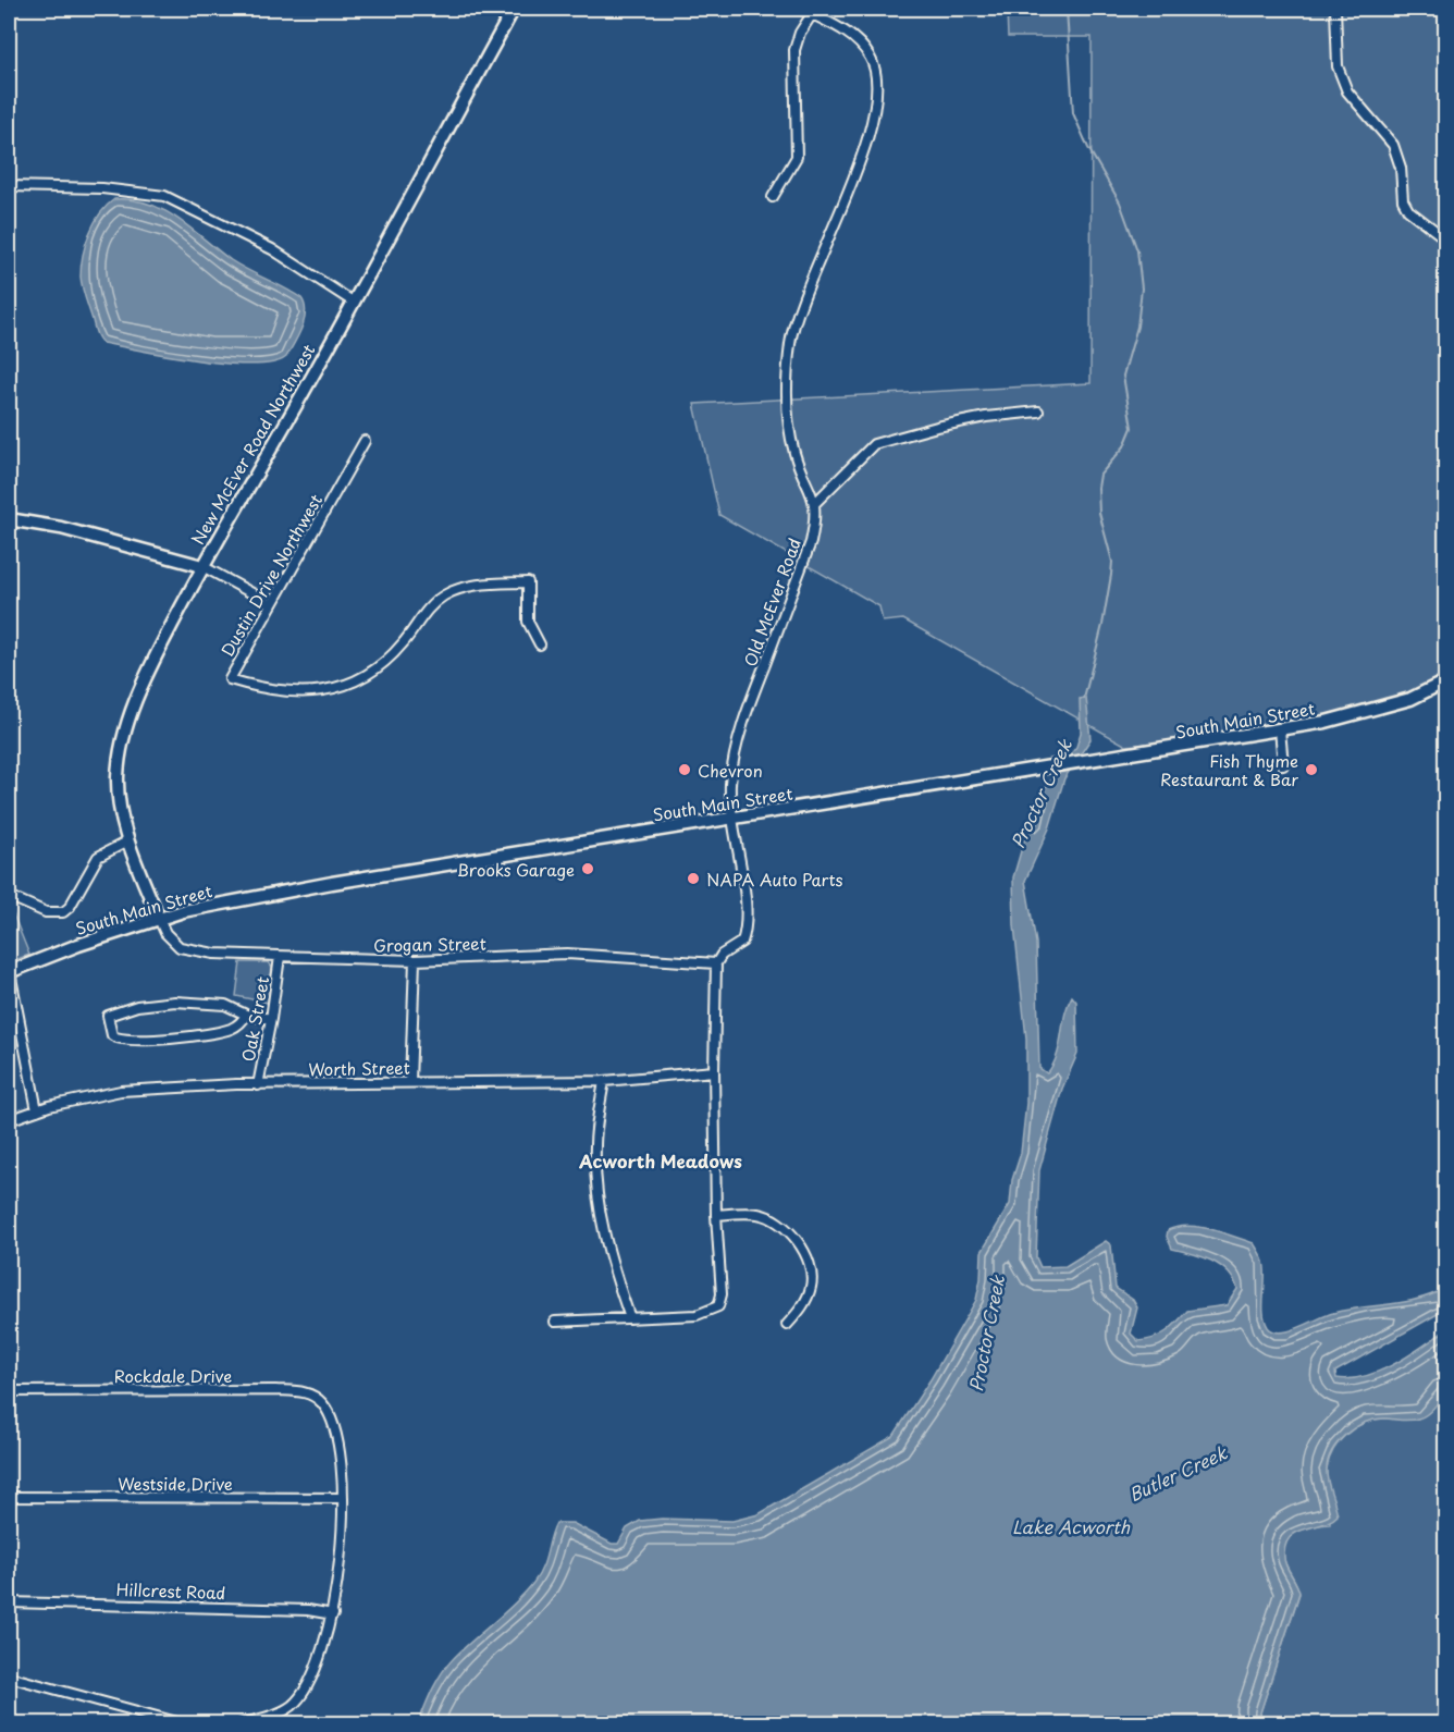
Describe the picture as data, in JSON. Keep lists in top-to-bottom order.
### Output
{
  "streets": {
    "main road": ["New McEver Road Northwest", "South Main Street"],
    "street": [
      "Dustin Drive Northwest",
      "Old McEver Road",
      "Grogan Street",
      "Oak Street",
      "Worth Street",
      "Rockdale Drive",
      "Westside Drive",
      "Hillcrest Road"
    ]
  },
  "crossings": [
    ["New McEver Road Northwest", "South Main Street"],
    ["New McEver Road Northwest", "Grogan Street"],
    ["Old McEver Road", "South Main Street"],
    ["Old McEver Road", "Grogan Street"],
    ["South Main Street", "Grogan Street"],
    ["Grogan Street", "Oak Street"],
    ["Oak Street", "Worth Street"],
    ["Rockdale Drive", "Westside Drive"]
  ],
  "districts": ["Acworth Meadows"],
  "water": ["Proctor Creek", "Butler Creek", "Lake Acworth"],
  "places": [
    "Chevron",
    "Fish Thyme Restaurant & Bar",
    "Brooks Garage",
    "NAPA Auto Parts"
  ]
}
